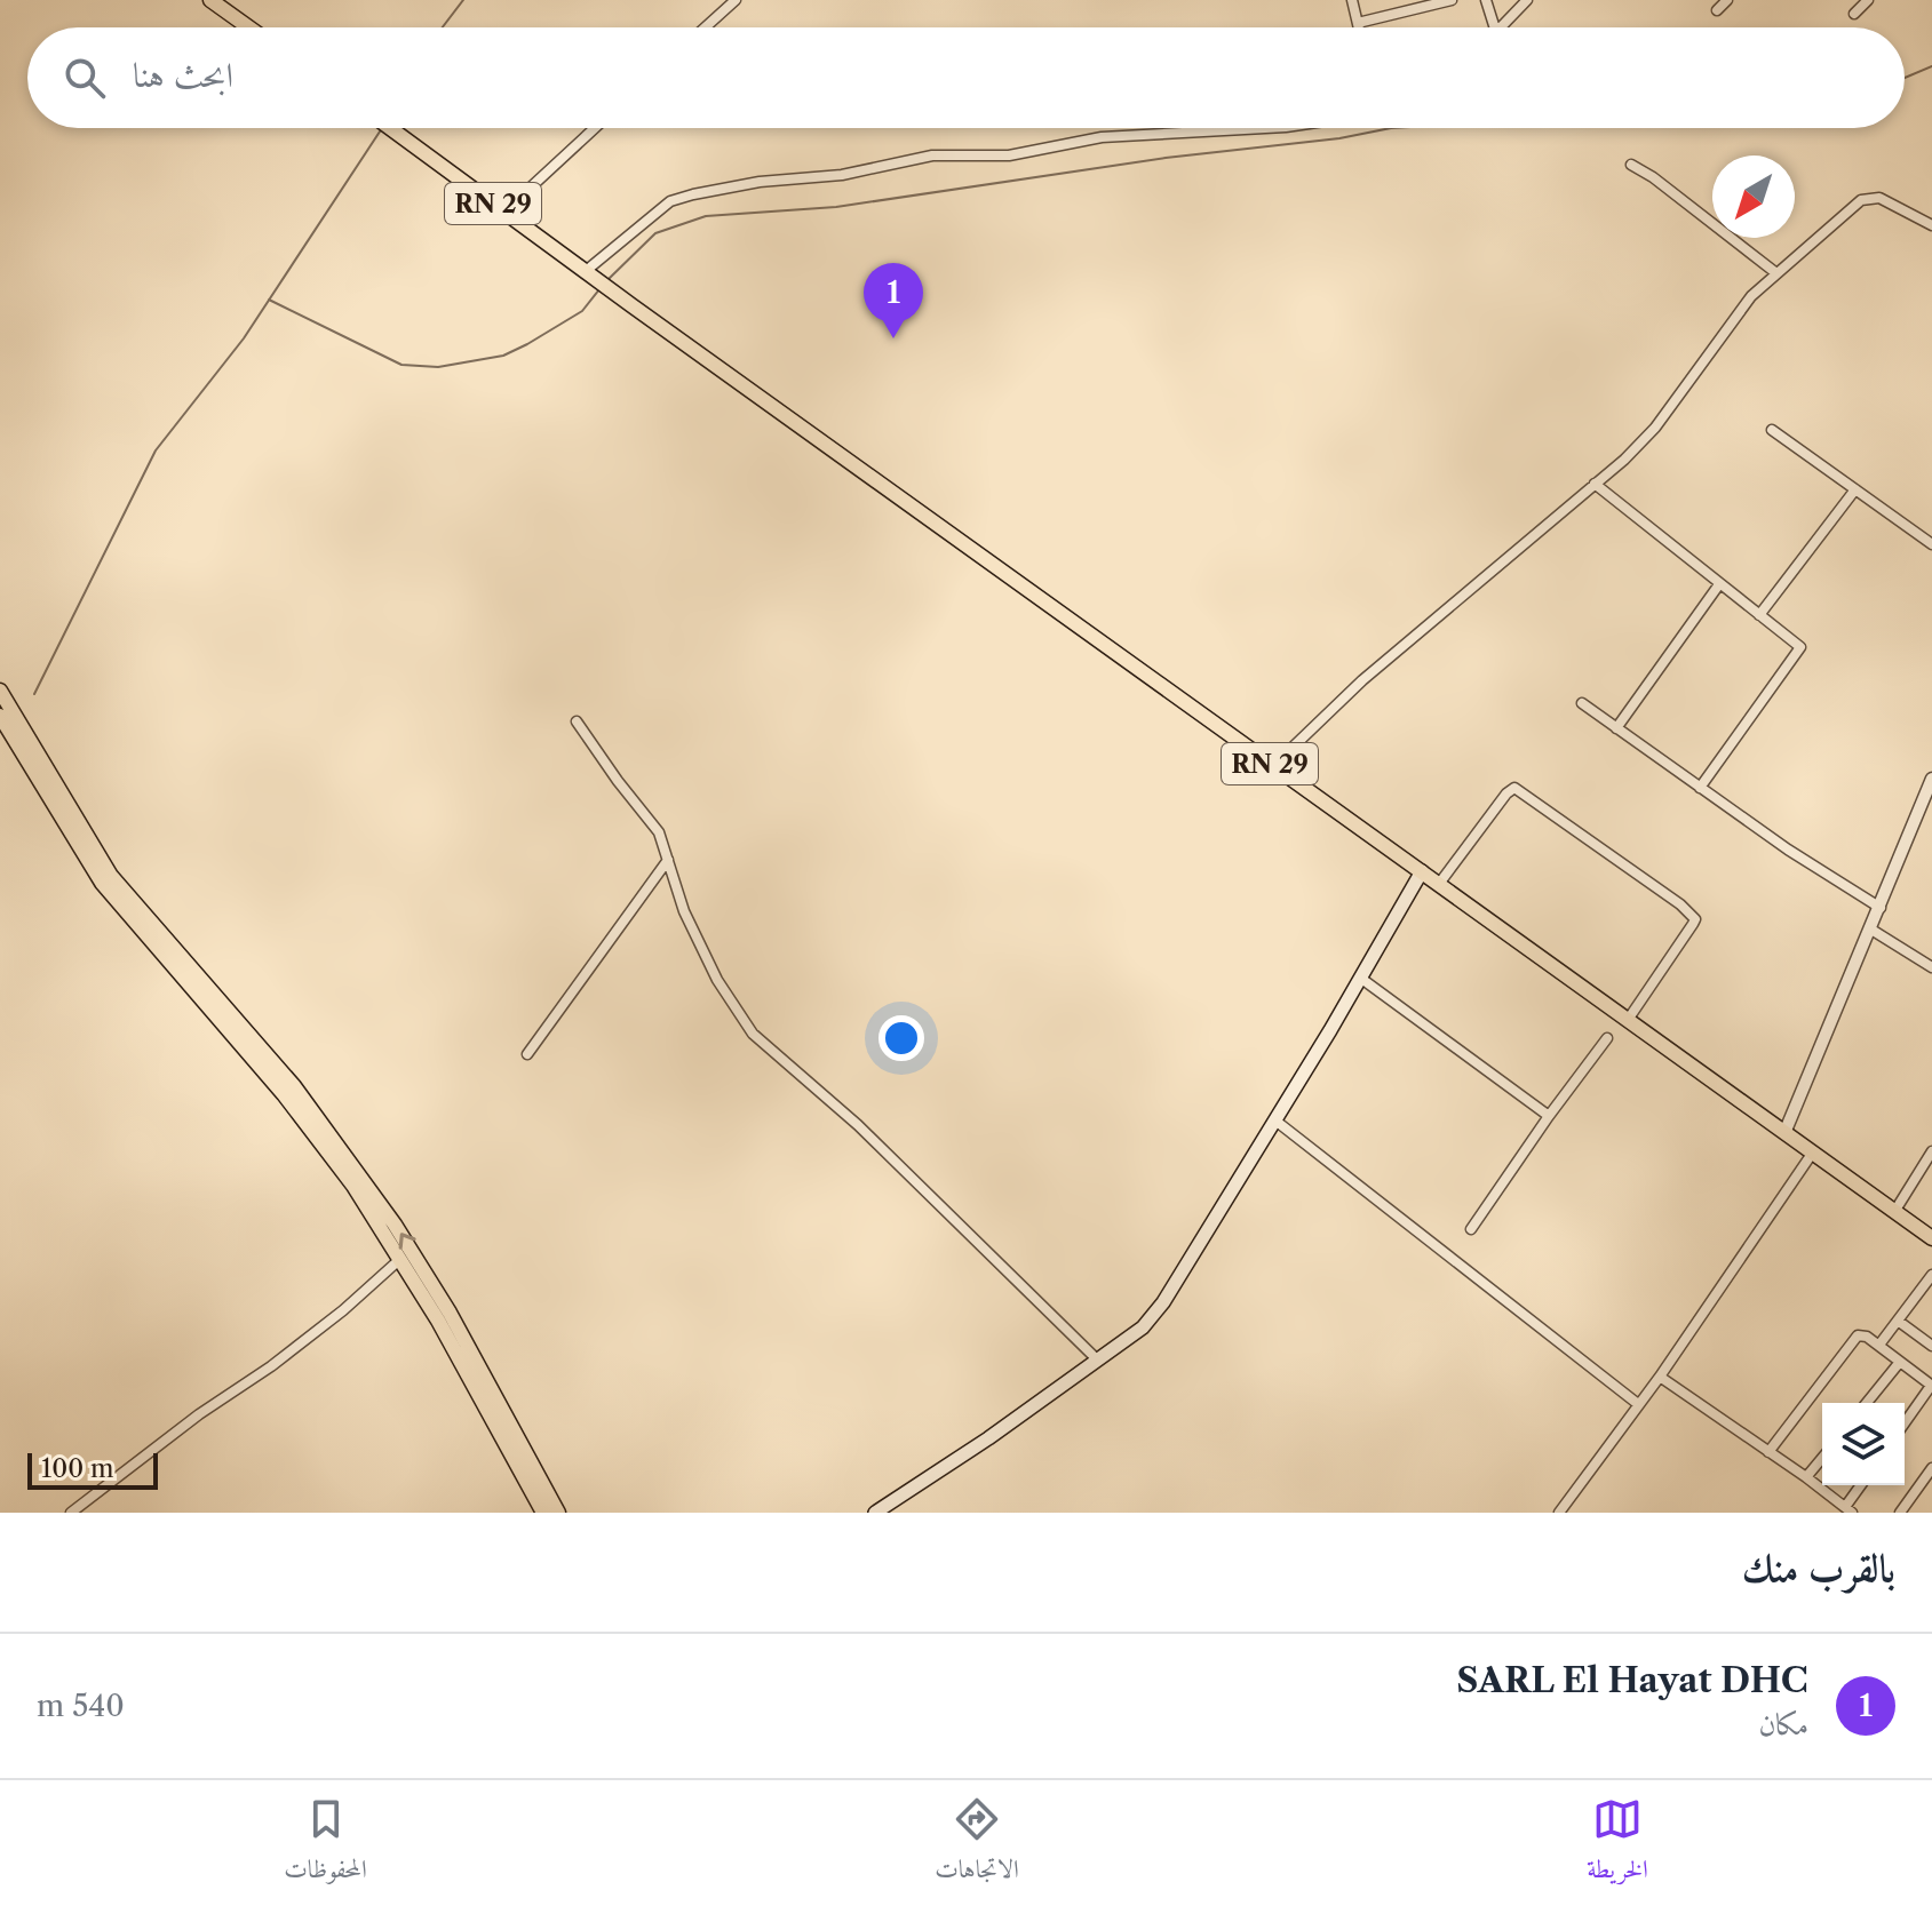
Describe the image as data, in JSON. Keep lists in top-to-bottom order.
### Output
{
  "streets": {
    "main road": ["RN 29"]
  },
  "scale_bar": "100 m",
  "north": "bottom left",
  "page": {
    "search": "ابحث هنا",
    "pins": "1",
    "scale": "100 m",
    "heading": "بالقرب منك",
    "list": [
      {
        "mark": "1",
        "name": "SARL El Hayat DHC",
        "note": "مكان",
        "value": "540 m"
      }
    ],
    "nav": ["الخريطة", "الاتجاهات", "المحفوظات"]
  }
}
